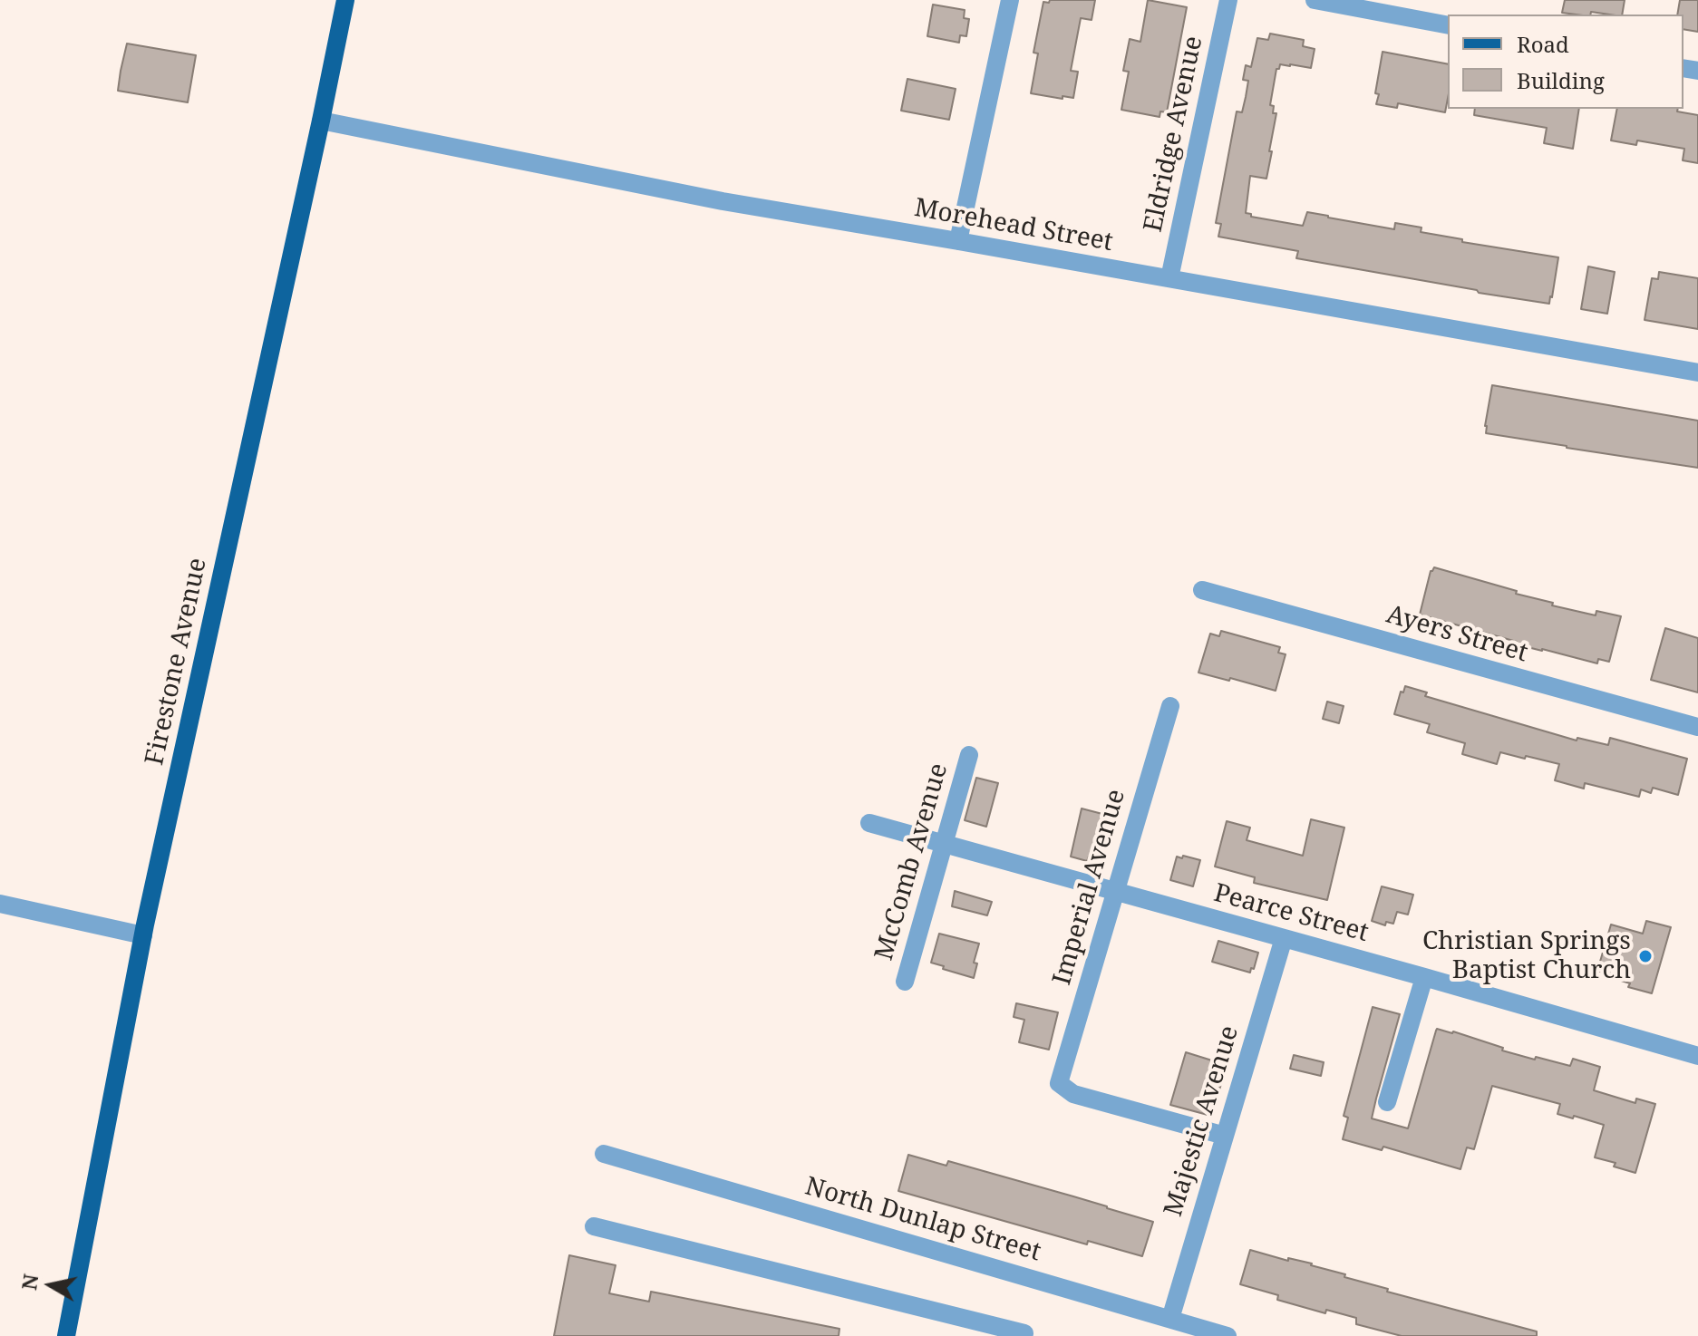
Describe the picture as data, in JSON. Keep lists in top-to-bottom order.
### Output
{
  "streets": {
    "main road": ["Firestone Avenue"],
    "street": [
      "Eldridge Avenue",
      "Morehead Street",
      "Ayers Street",
      "McComb Avenue",
      "Imperial Avenue",
      "Pearce Street",
      "Majestic Avenue",
      "North Dunlap Street"
    ]
  },
  "crossings": [
    ["Eldridge Avenue", "Morehead Street"],
    ["Morehead Street", "Firestone Avenue"],
    ["McComb Avenue", "Pearce Street"],
    ["Imperial Avenue", "Pearce Street"],
    ["Imperial Avenue", "Majestic Avenue"],
    ["Pearce Street", "Majestic Avenue"],
    ["Majestic Avenue", "North Dunlap Street"]
  ],
  "places": ["Christian Springs Baptist Church"],
  "legend": ["Road", "Building"],
  "north": "left"
}
